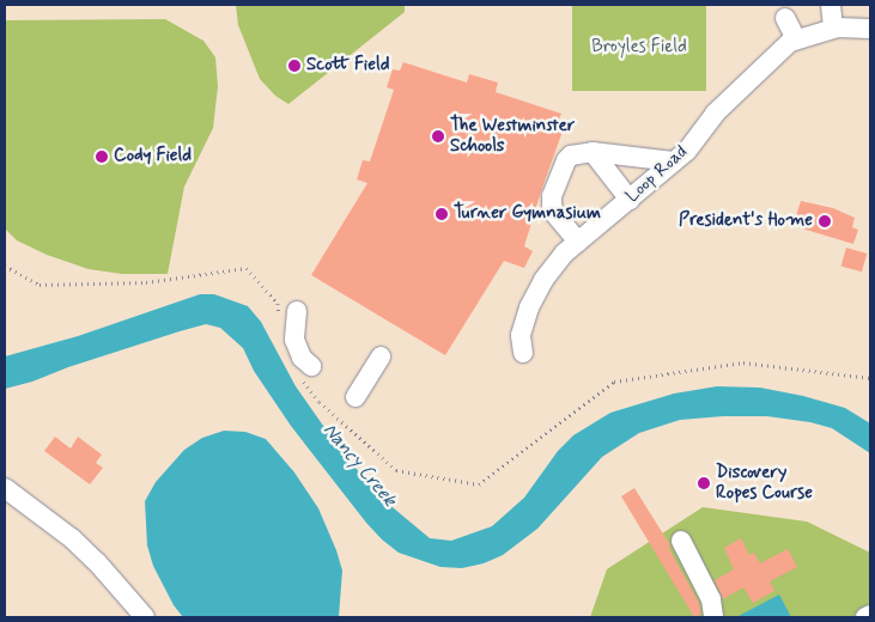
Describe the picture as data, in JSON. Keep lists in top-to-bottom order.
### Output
{
  "streets": {
    "street": ["Loop Road"]
  },
  "water": ["Nancy Creek"],
  "parks": ["Broyles Field"],
  "places": [
    "Scott Field",
    "The Westminster Schools",
    "Cody Field",
    "Turner Gymnasium",
    "President's Home",
    "Discovery Ropes Course"
  ]
}
